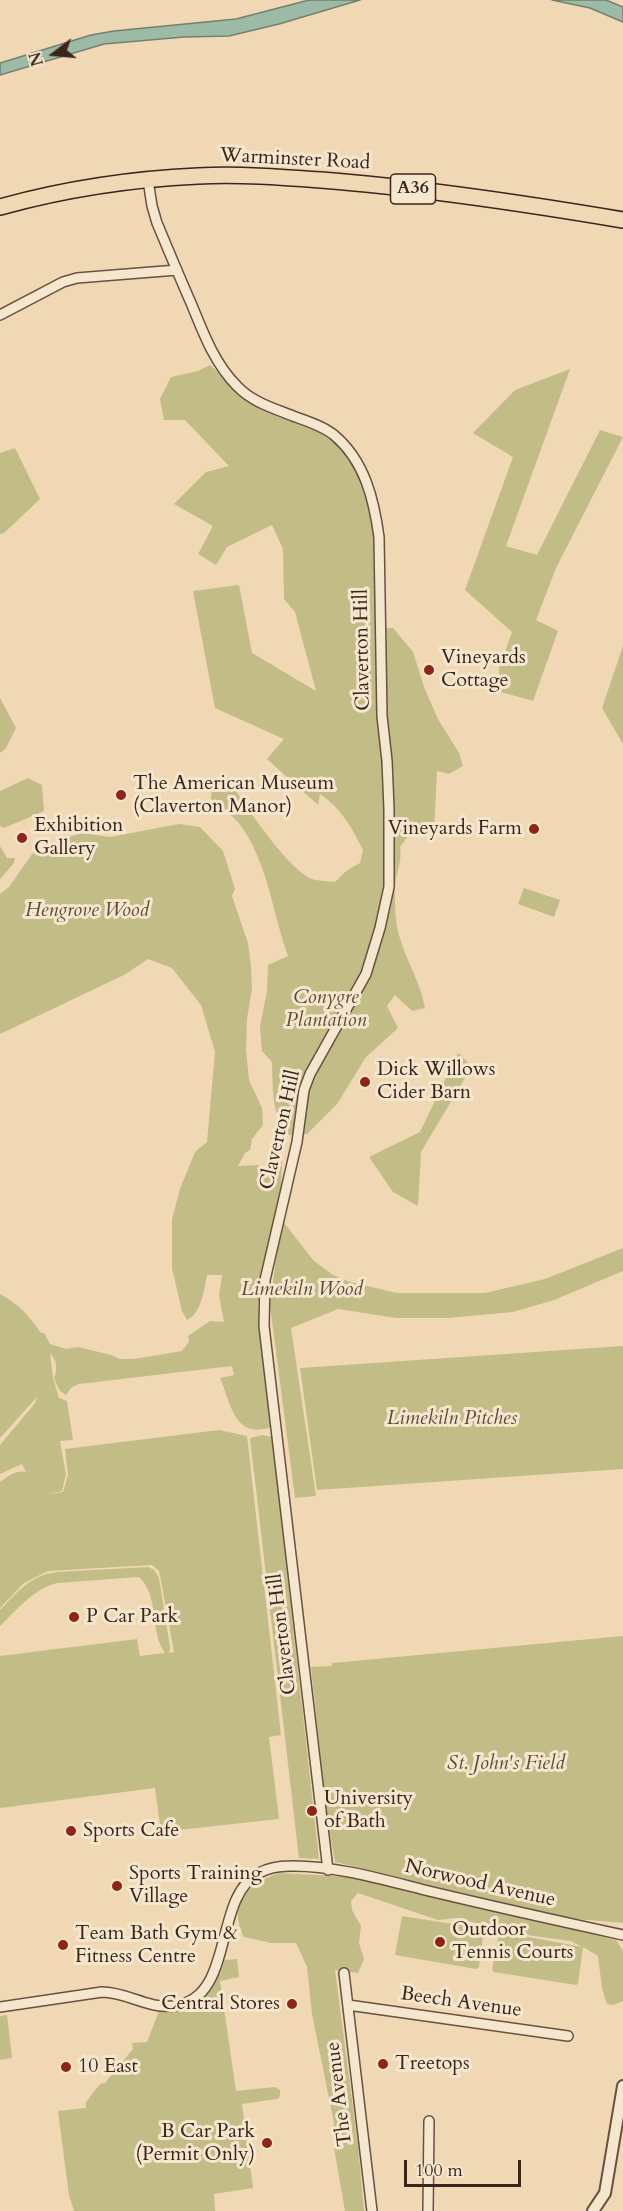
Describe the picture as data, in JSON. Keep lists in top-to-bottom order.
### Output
{
  "streets": {
    "highway": ["Warminster Road", "A36"],
    "street": [
      "Claverton Hill",
      "Norwood Avenue",
      "Beech Avenue",
      "The Avenue"
    ]
  },
  "crossings": [
    ["Warminster Road", "Claverton Hill"],
    ["Claverton Hill", "Norwood Avenue"],
    ["Beech Avenue", "The Avenue"]
  ],
  "parks": [
    "Hengrove Wood",
    "Conygre Plantation",
    "Limekiln Wood",
    "Limekiln Pitches",
    "St. John's Field"
  ],
  "places": [
    "Vineyards Cottage",
    "The American Museum (Claverton Manor)",
    "Vineyards Farm",
    "Exhibition Gallery",
    "Dick Willows Cider Barn",
    "P Car Park",
    "University of Bath",
    "Sports Cafe",
    "Sports Training Village",
    "Outdoor Tennis Courts",
    "Team Bath Gym & Fitness Centre",
    "Central Stores",
    "Treetops",
    "10 East",
    "B Car Park (Permit Only)"
  ],
  "scale_bar": "100 m",
  "north": "left"
}
